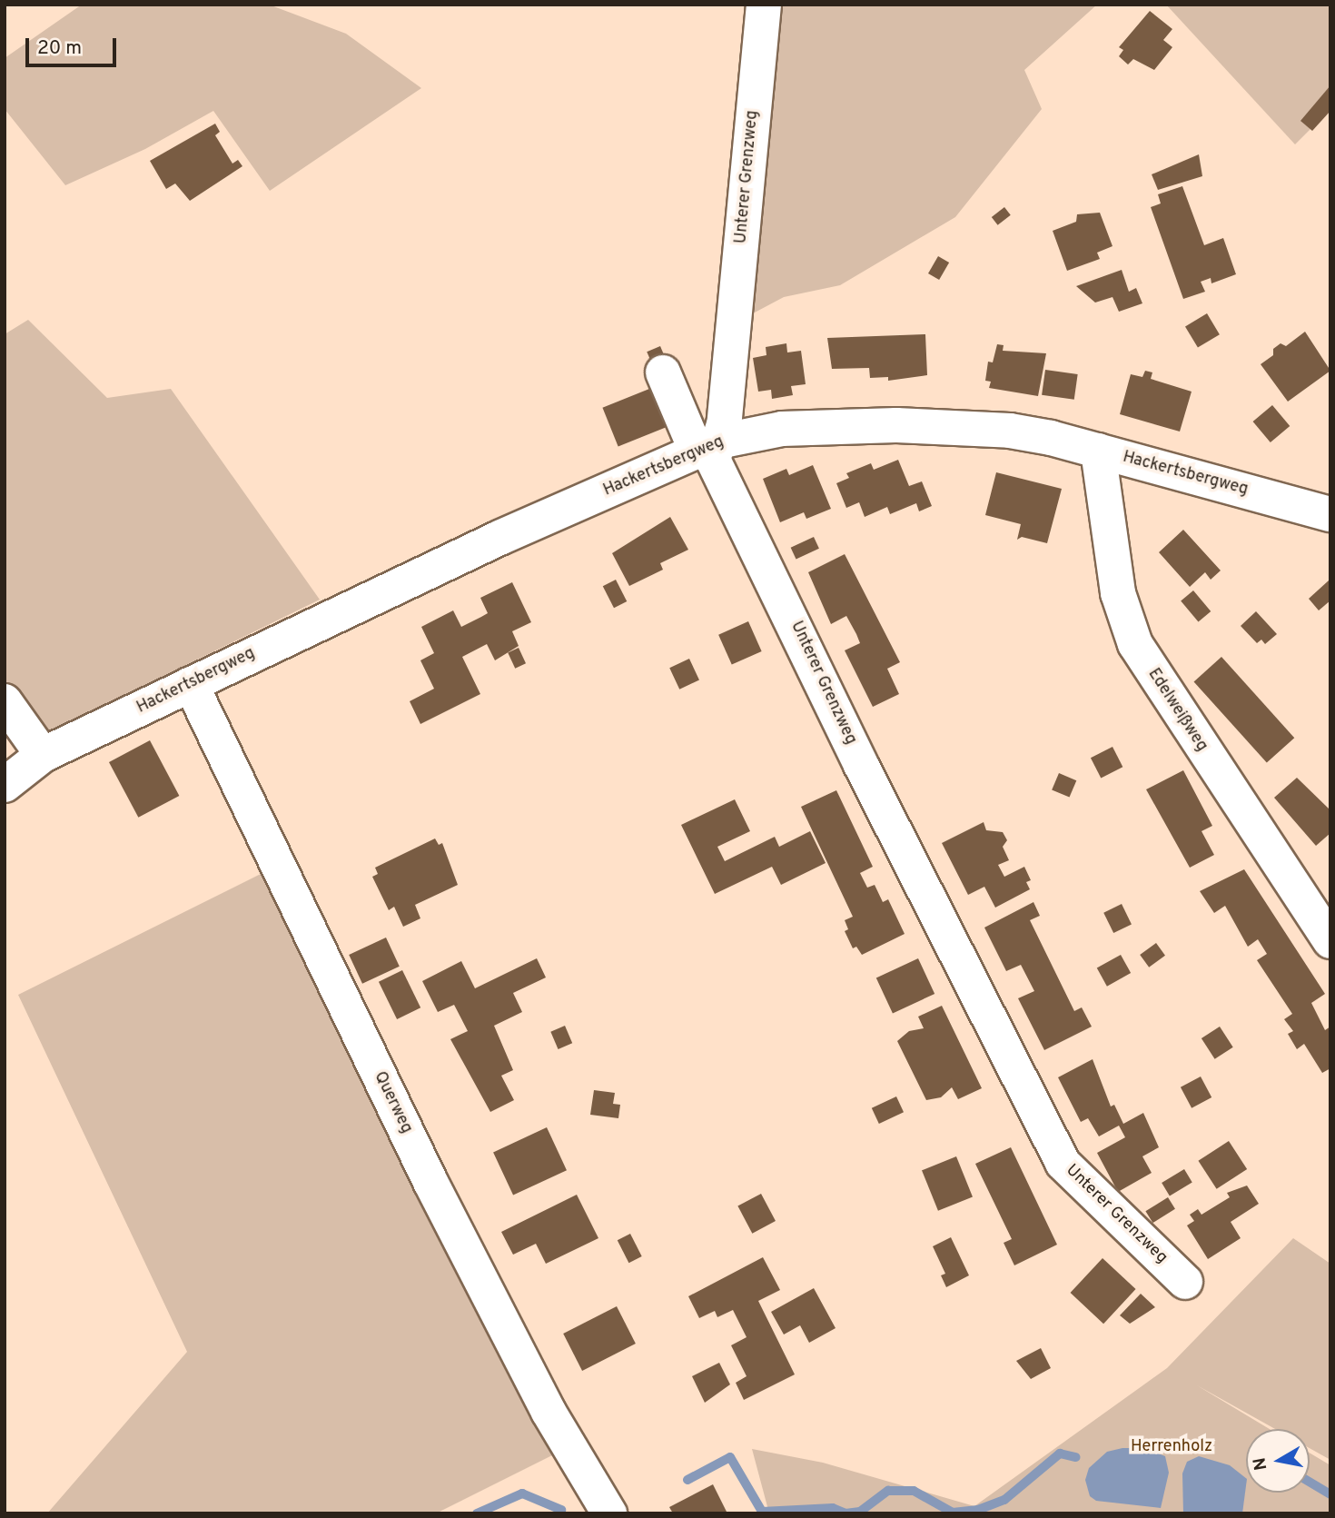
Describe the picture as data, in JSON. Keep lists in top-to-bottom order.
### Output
{
  "streets": {
    "street": [
      "Unterer Grenzweg",
      "Hackertsbergweg",
      "Edelweißweg",
      "Querweg"
    ]
  },
  "crossings": [
    ["Unterer Grenzweg", "Hackertsbergweg"],
    ["Hackertsbergweg", "Edelweißweg"],
    ["Hackertsbergweg", "Querweg"]
  ],
  "parks": ["Herrenholz"],
  "scale_bar": "20 m",
  "north": "left"
}
